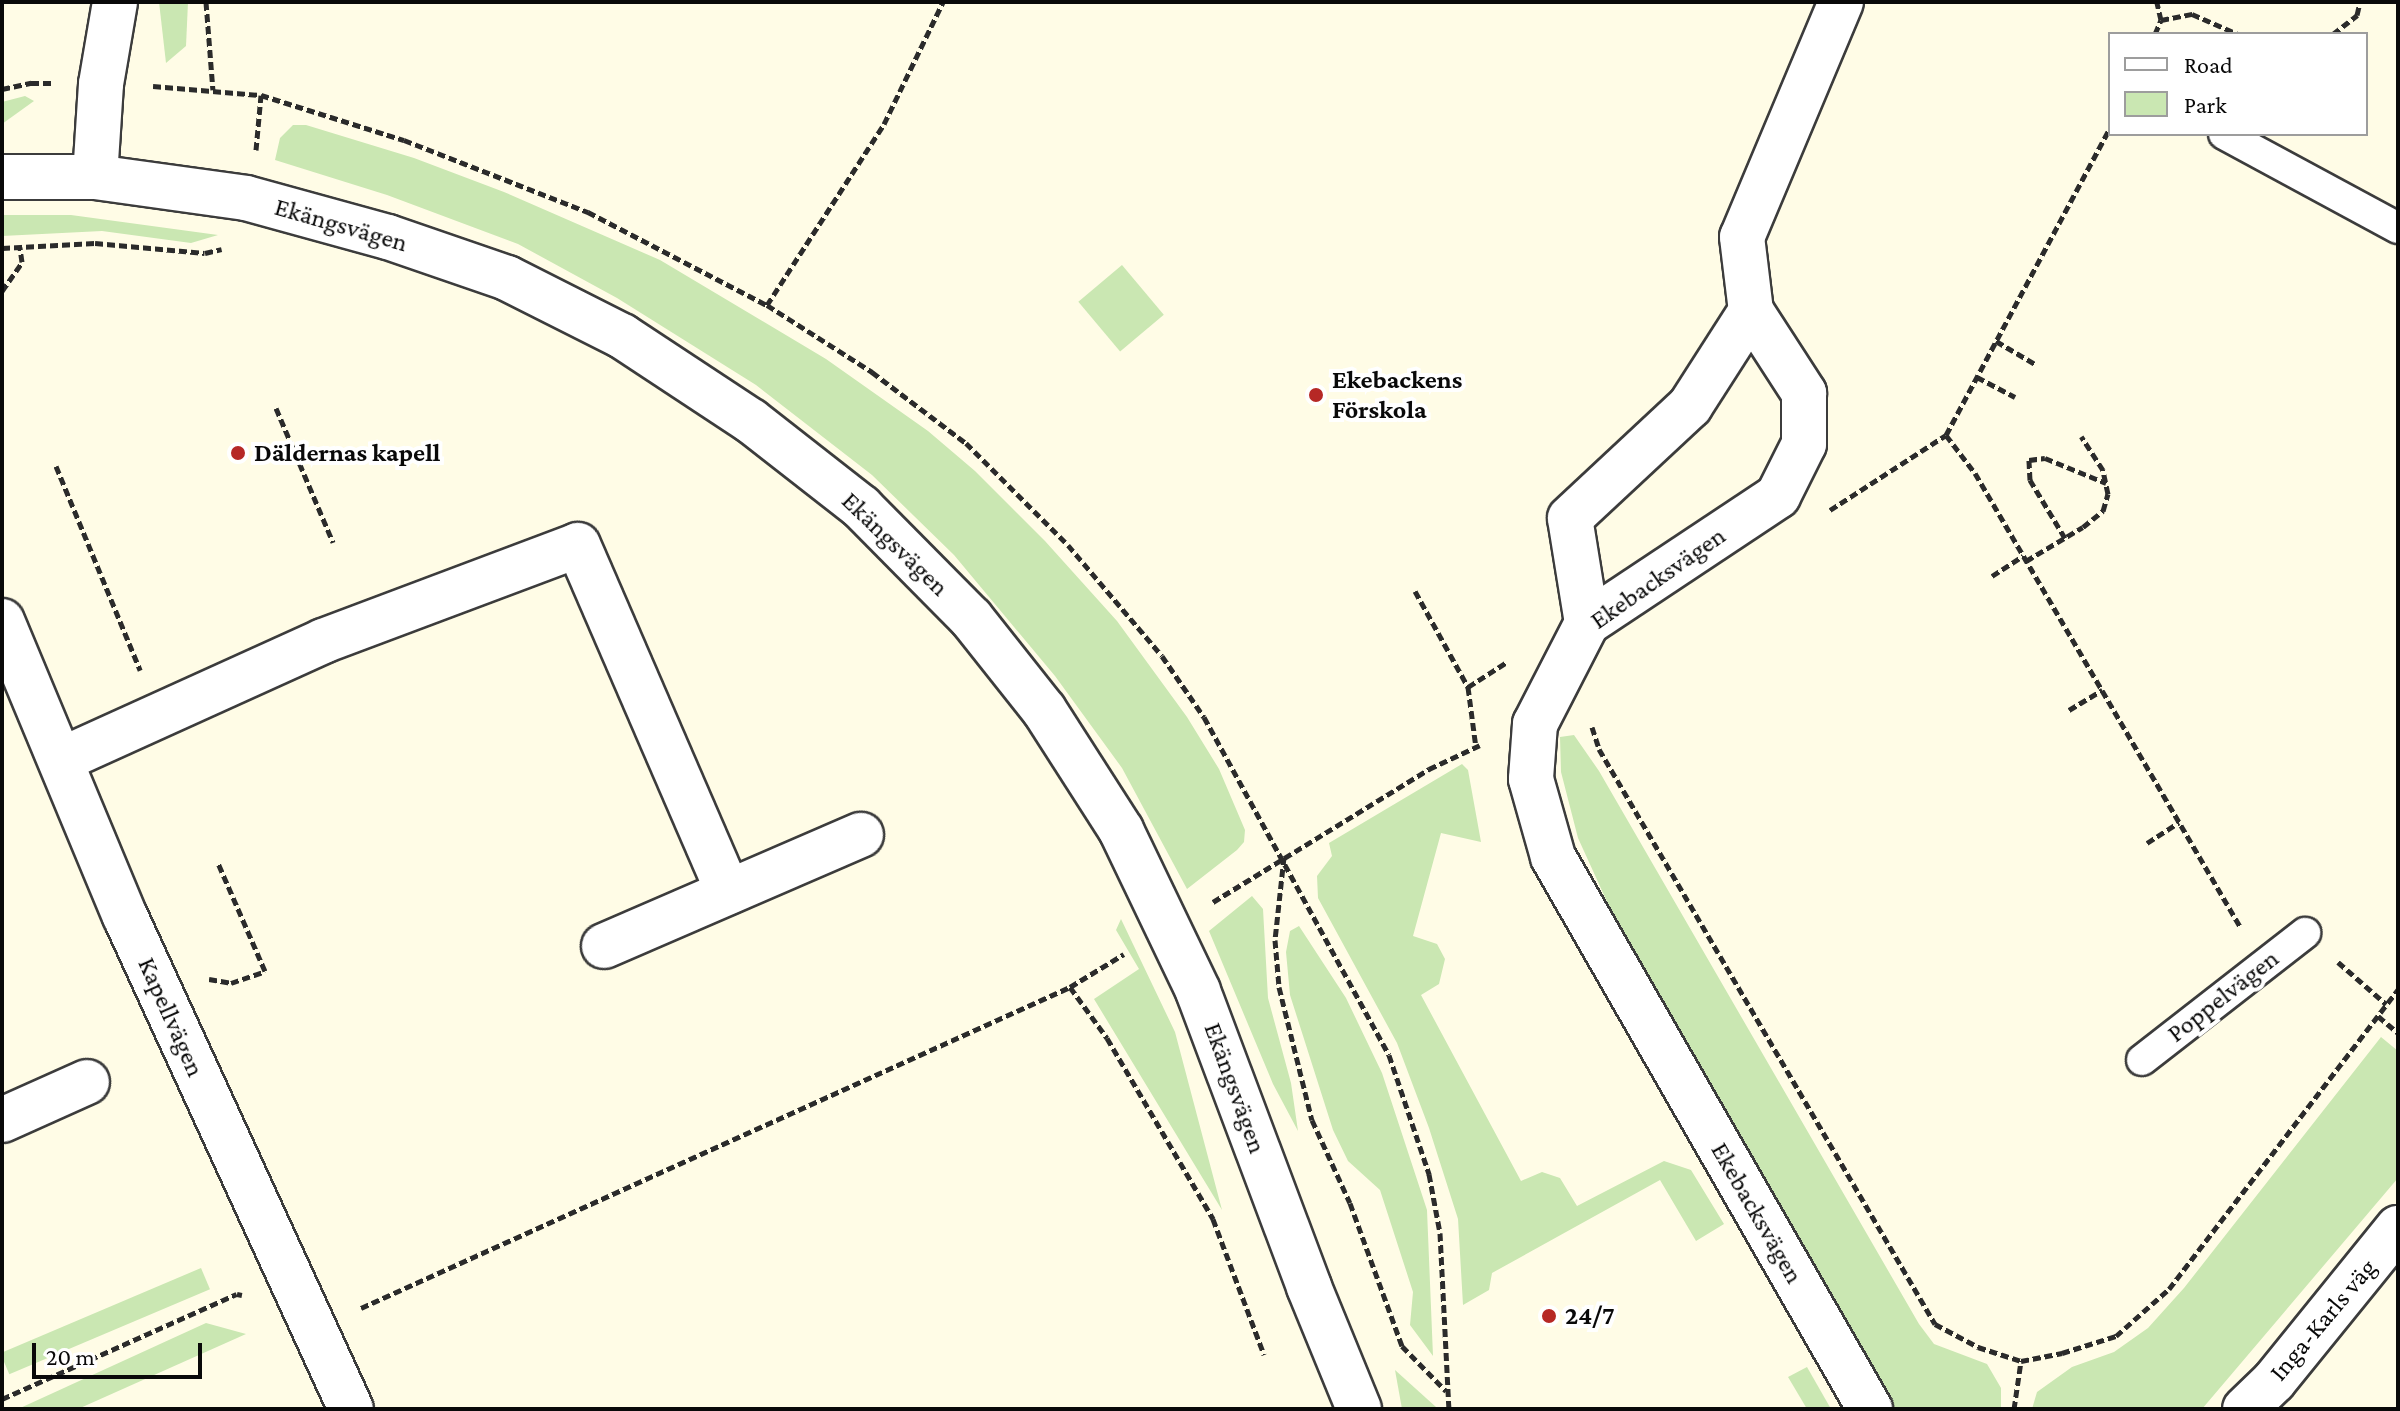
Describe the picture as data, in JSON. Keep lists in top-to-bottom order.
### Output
{
  "streets": {
    "street": [
      "Ekängsvägen",
      "Ekebacksvägen",
      "Kapellvägen",
      "Inga-Karls väg"
    ],
    "lane": ["Poppelvägen"]
  },
  "places": ["Ekebackens Förskola", "Däldernas kapell", "24/7"],
  "legend": ["Road", "Park"],
  "scale_bar": "20 m"
}
